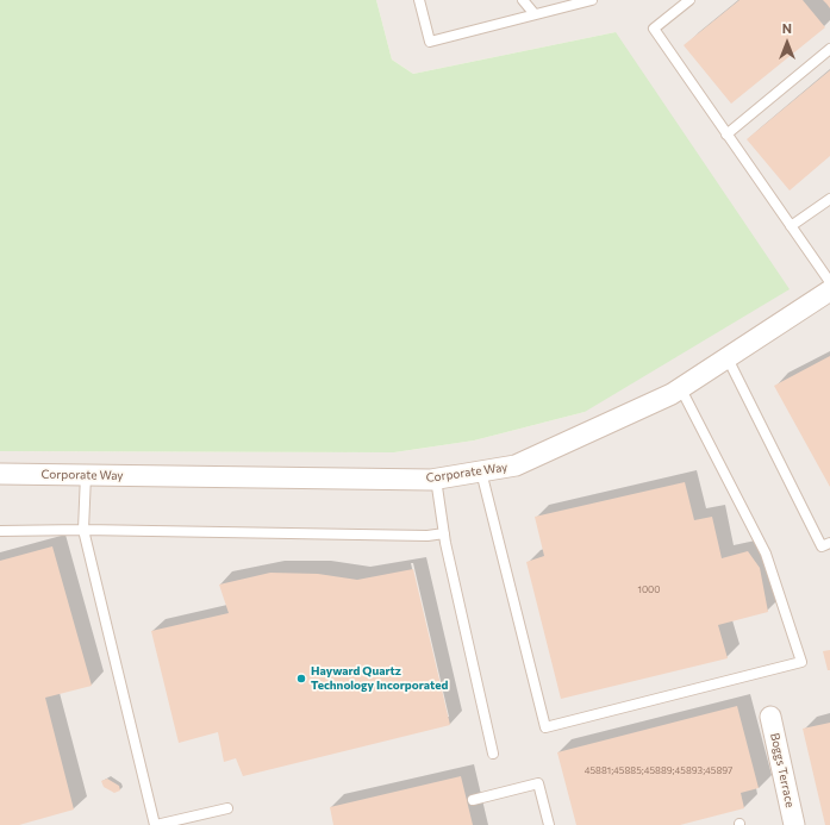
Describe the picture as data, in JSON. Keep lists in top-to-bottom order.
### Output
{
  "streets": {
    "street": ["Corporate Way", "Boggs Terrace"]
  },
  "places": ["Hayward Quartz Technology Incorporated"],
  "house_numbers": ["1000", "45881;45885;45889;45893;45897"],
  "north": "top"
}
